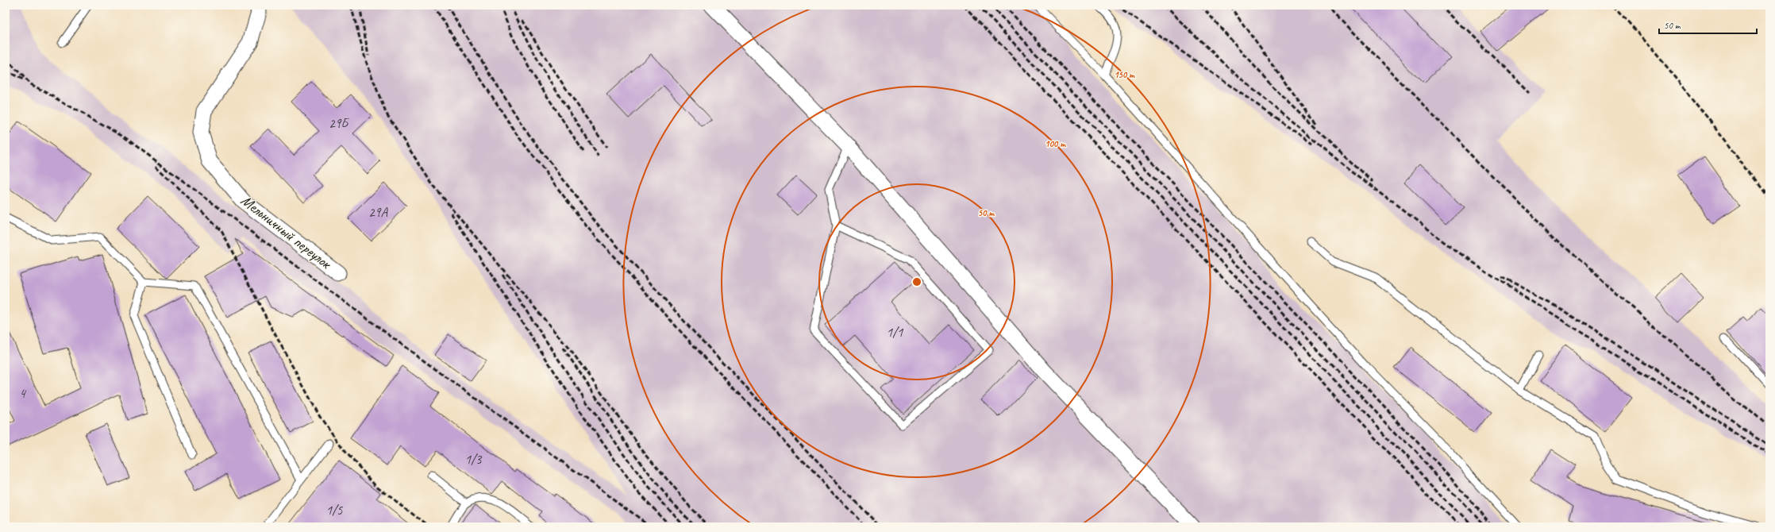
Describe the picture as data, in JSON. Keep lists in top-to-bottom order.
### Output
{
  "streets": {
    "street": ["Мельничный переулок"]
  },
  "house_numbers": [
    "29Б",
    "29А",
    "1/1",
    "4",
    "1/3",
    "1/5"
  ],
  "scale_bar": "50 m",
  "rings": ["150 m", "100 m", "50 m"]
}
